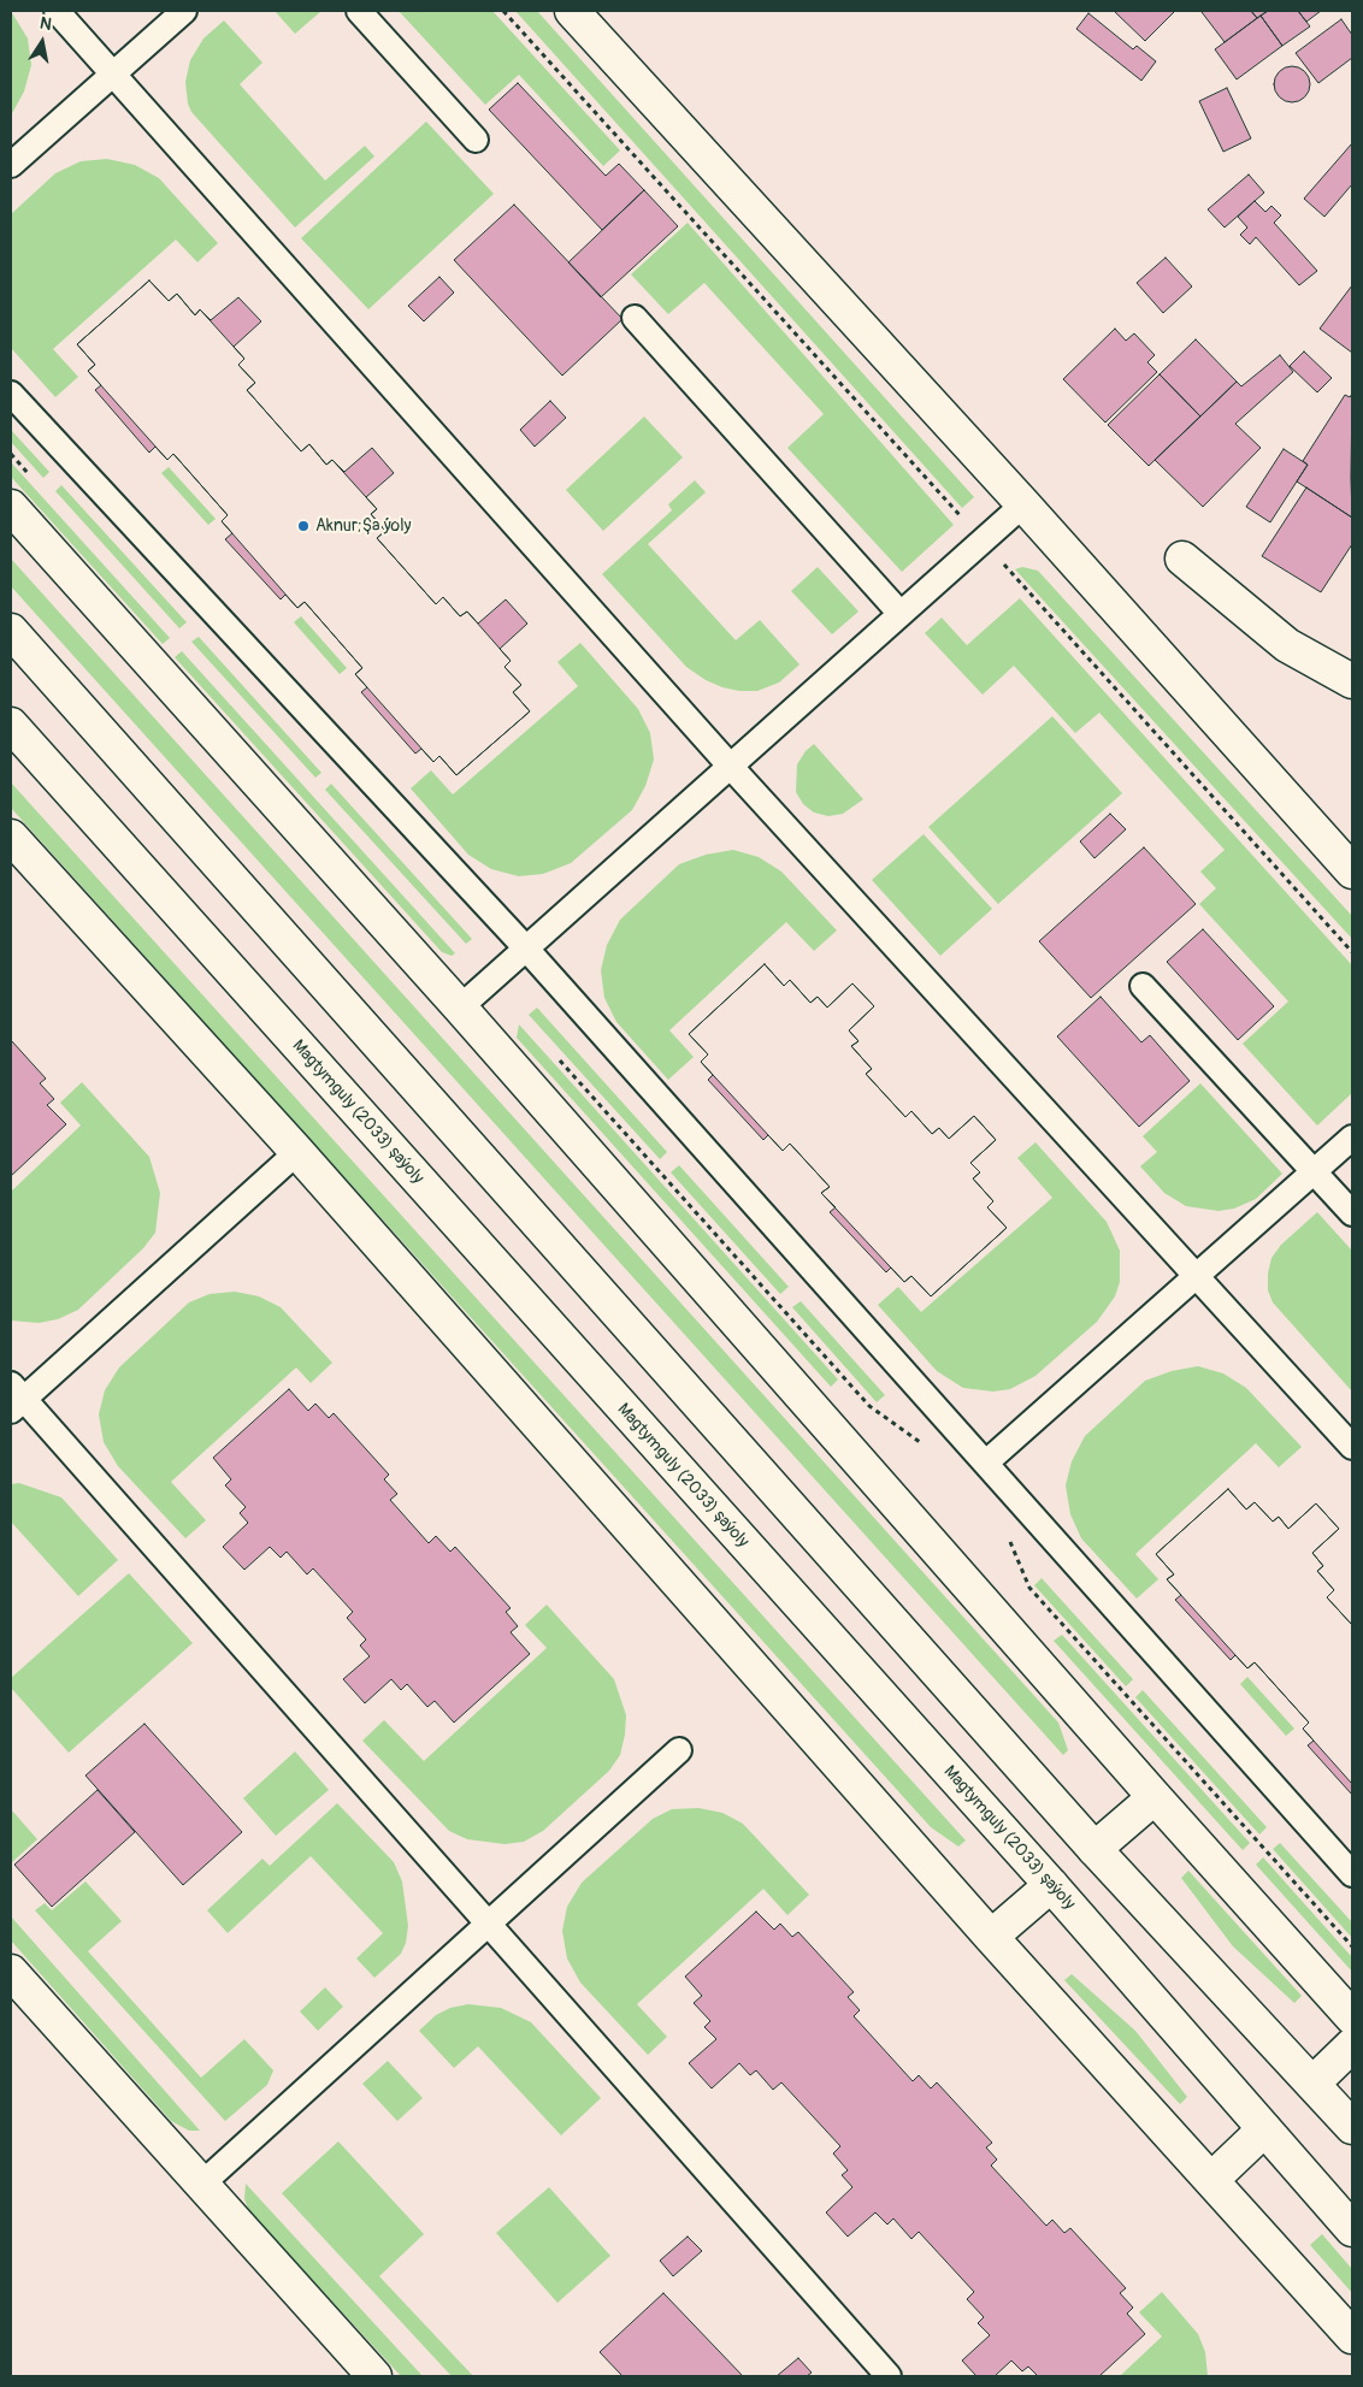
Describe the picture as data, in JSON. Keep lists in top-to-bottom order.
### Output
{
  "streets": {
    "street": ["Magtymguly (2033) şaýoly"]
  },
  "places": ["Aknur;Şa ýoly"],
  "north": "top"
}
